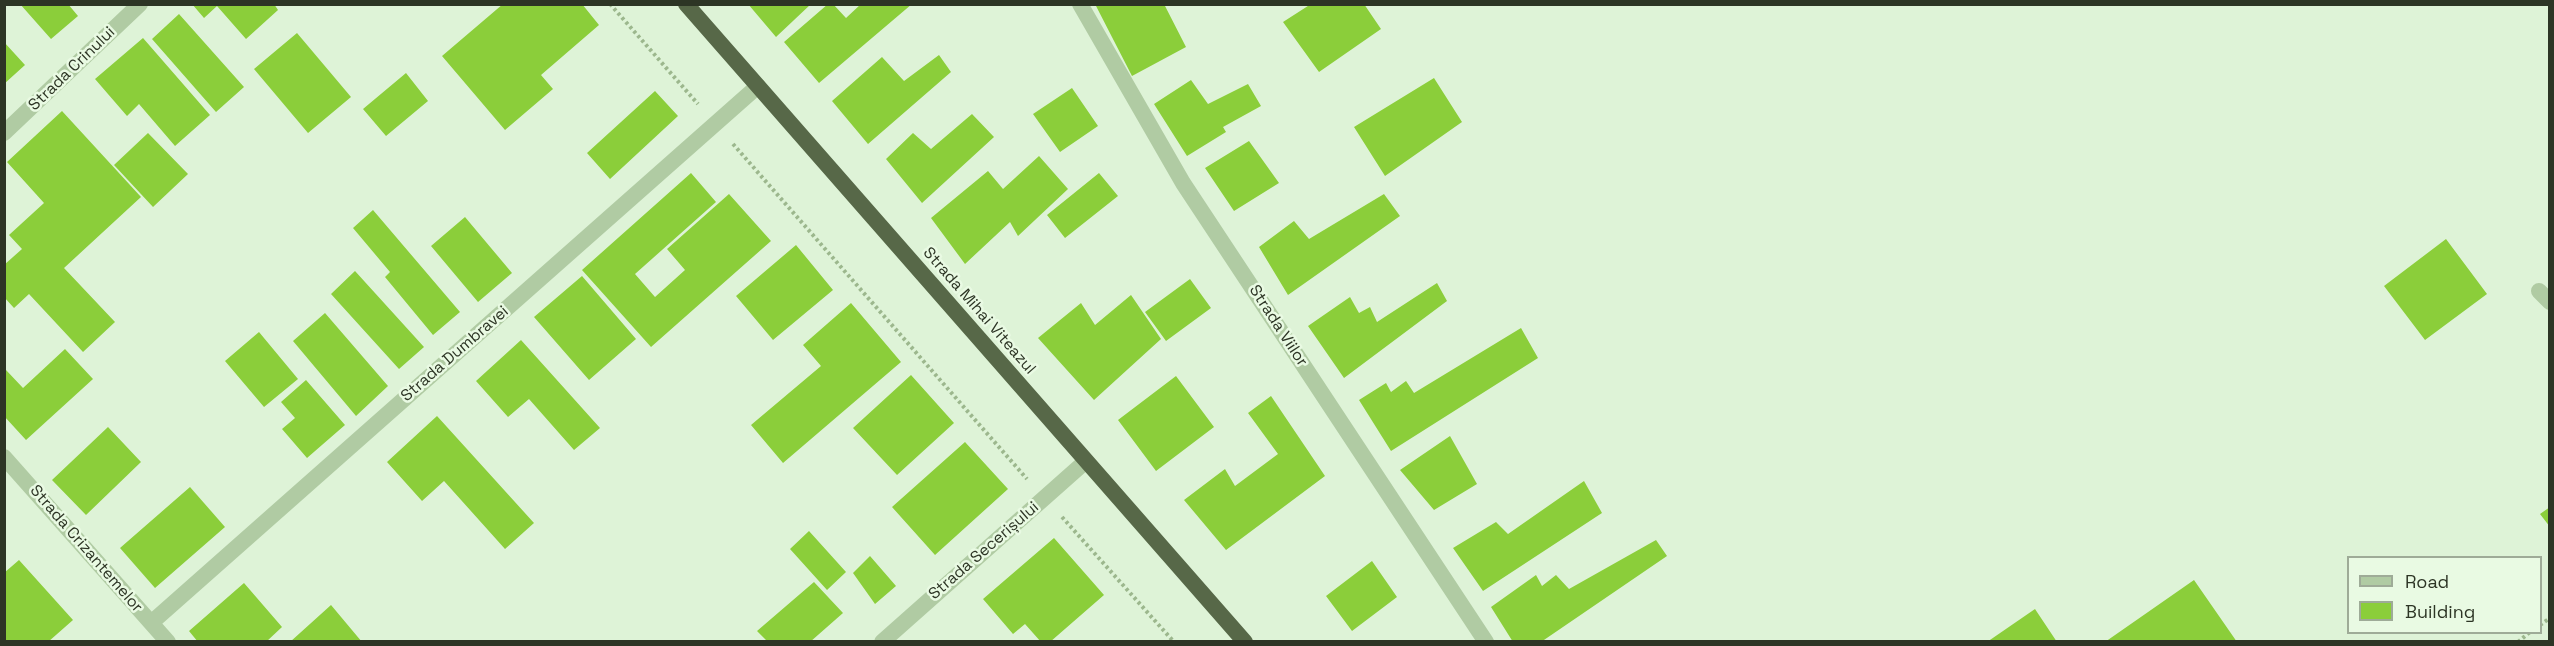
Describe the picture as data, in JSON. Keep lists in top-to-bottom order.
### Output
{
  "streets": {
    "highway": ["Strada Mihai Viteazul"],
    "street": [
      "Strada Crinului",
      "Strada Viilor",
      "Strada Dumbravei",
      "Strada Crizantemelor",
      "Strada Secerișului"
    ]
  },
  "crossings": [
    ["Strada Mihai Viteazul", "Strada Dumbravei"],
    ["Strada Mihai Viteazul", "Strada Secerișului"],
    ["Strada Dumbravei", "Strada Crizantemelor"]
  ],
  "legend": ["Road", "Building"]
}
